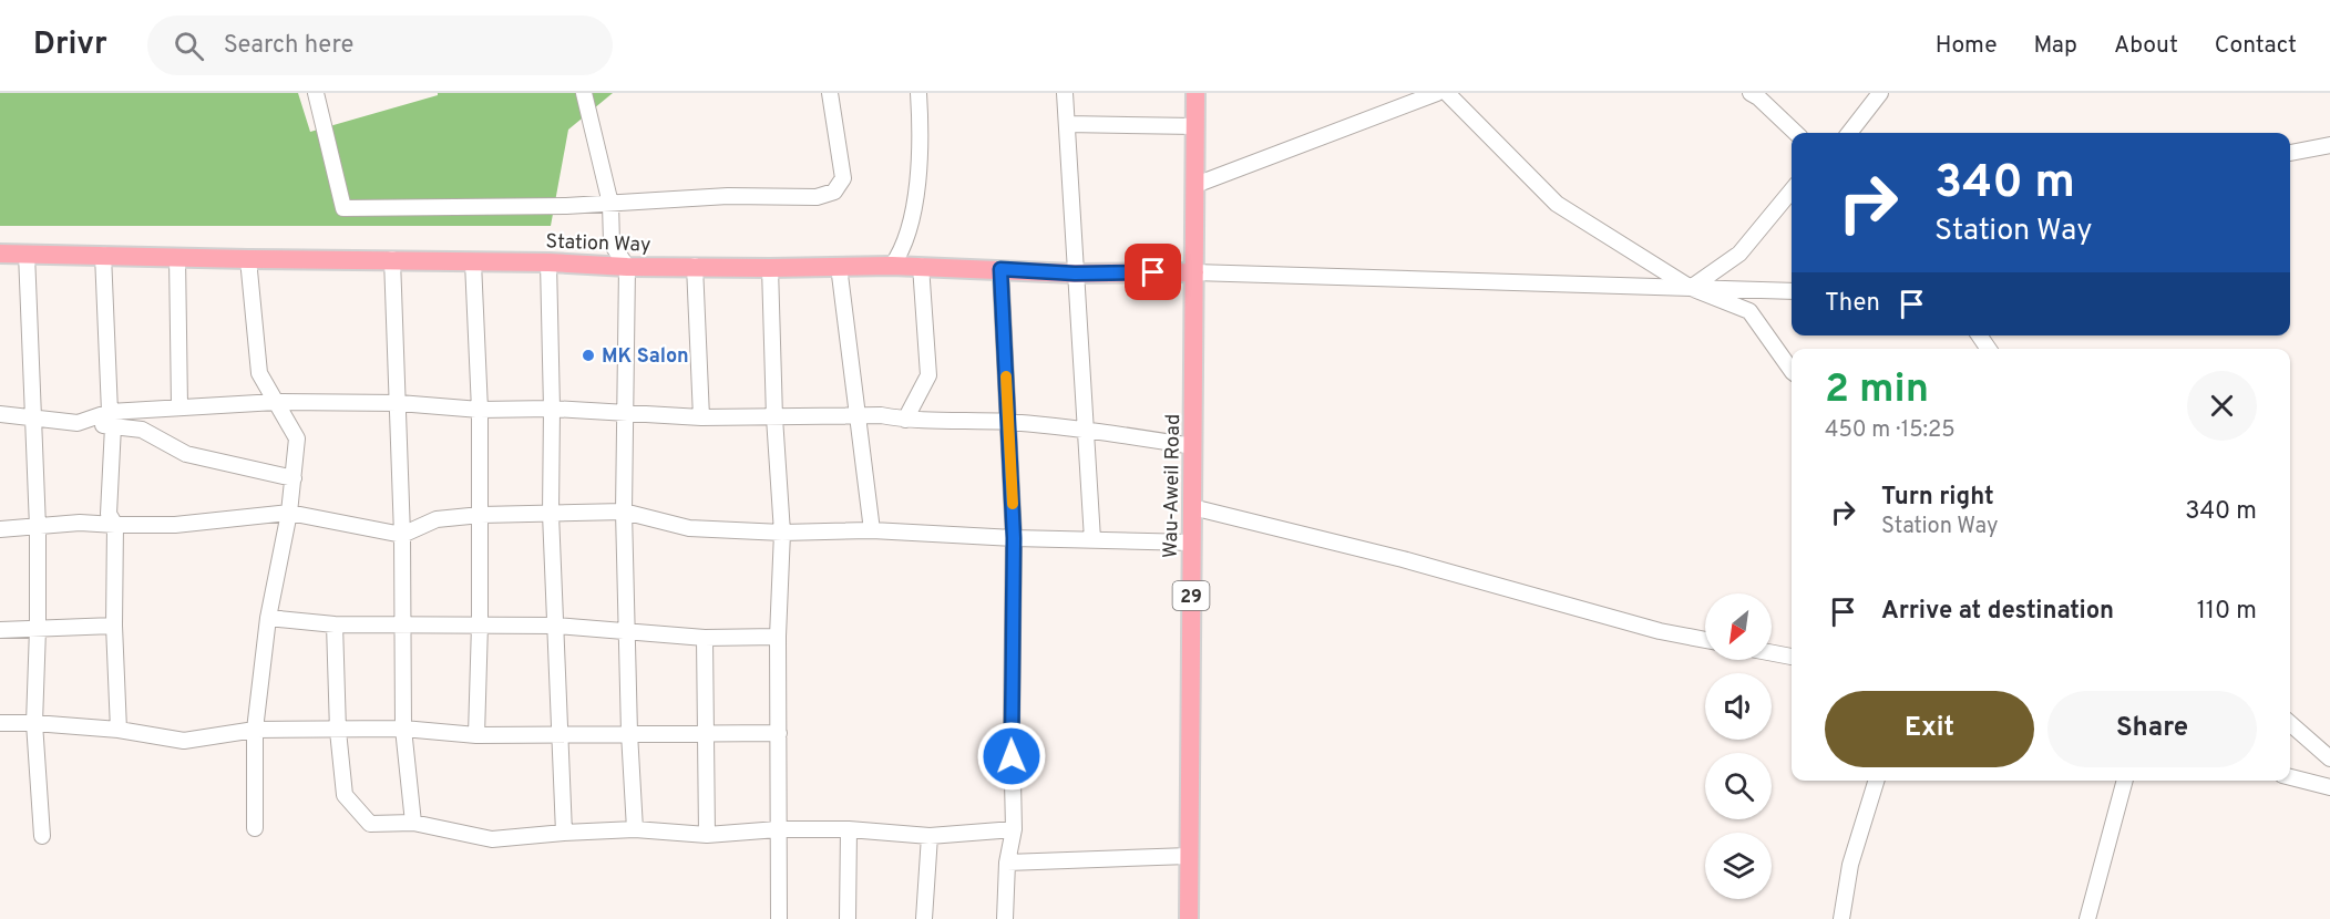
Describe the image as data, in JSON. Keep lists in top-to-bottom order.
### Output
{
  "streets": {
    "main road": ["Station Way", "Wau-Aweil Road", "29"]
  },
  "crossings": [
    ["Station Way", "Wau-Aweil Road"]
  ],
  "places": ["MK Salon"],
  "north": "bottom left",
  "page": {
    "header": "Drivr",
    "search": "Search here",
    "nav": [
      "Home",
      "Map",
      "About",
      "Contact"
    ],
    "turn": ["340 m", "Station Way"],
    "then": "Then",
    "heading": ["2 min", "450 m · 15:25"],
    "list": [
      {
        "name": "Turn right",
        "note": "Station Way",
        "value": "340 m"
      },
      {
        "name": "Arrive at destination",
        "value": "110 m"
      }
    ],
    "buttons": ["Exit", "Share"]
  }
}
